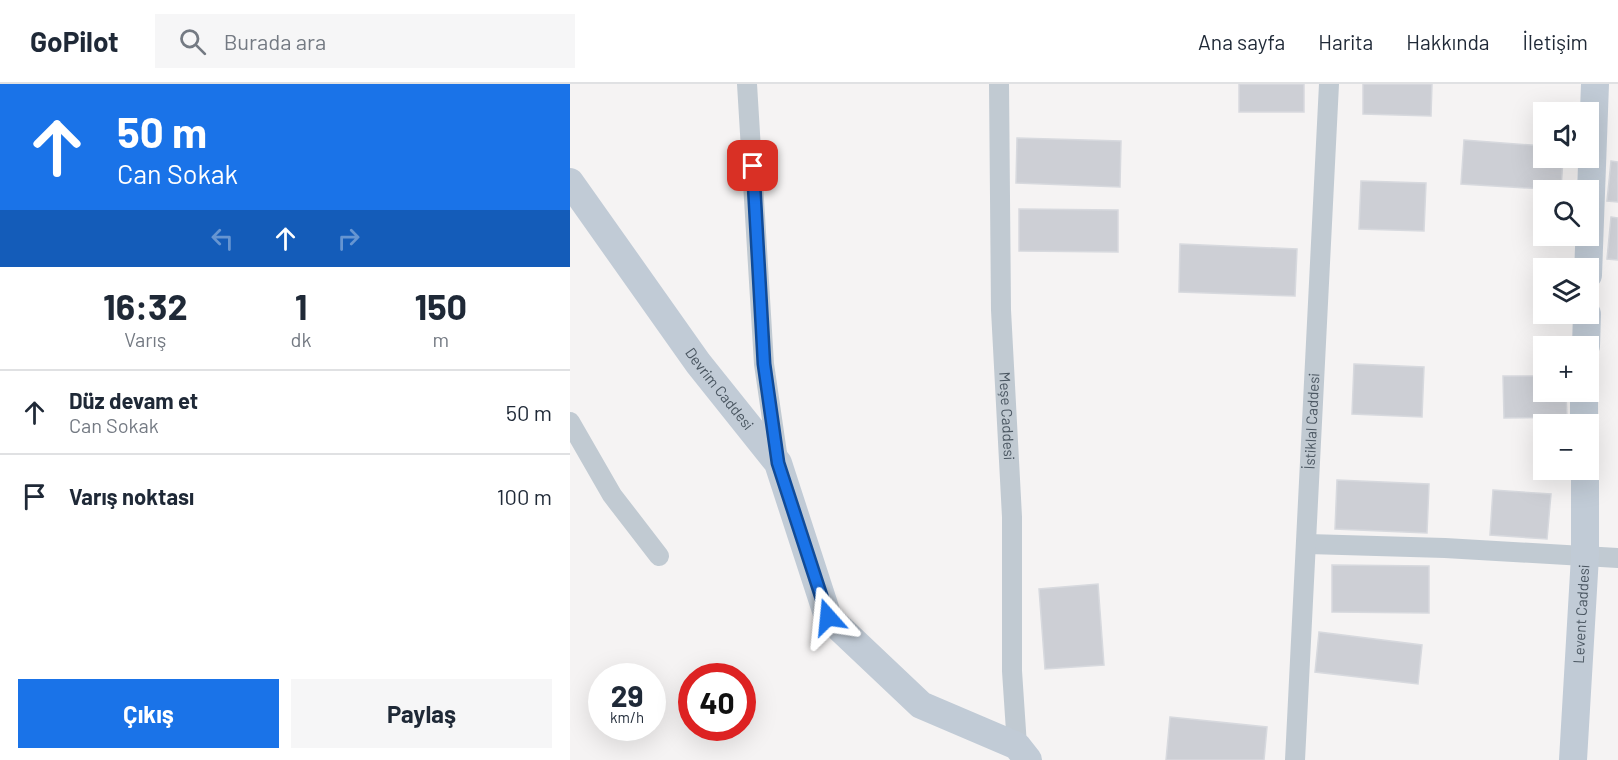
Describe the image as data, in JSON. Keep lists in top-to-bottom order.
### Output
{
  "streets": {
    "street": [
      "Devrim Caddesi",
      "Meşe Caddesi",
      "İstiklal Caddesi",
      "Levent Caddesi"
    ]
  },
  "crossings": [
    ["Devrim Caddesi", "Meşe Caddesi"]
  ],
  "page": {
    "header": "GoPilot",
    "search": "Burada ara",
    "nav": [
      "Ana sayfa",
      "Harita",
      "Hakkında",
      "İletişim"
    ],
    "turn": ["50 m", "Can Sokak"],
    "map_buttons": ["+", "−"],
    "eta": [
      "16:32",
      "Varış",
      "1",
      "dk",
      "150",
      "m"
    ],
    "list": [
      {
        "name": "Düz devam et",
        "note": "Can Sokak",
        "value": "50 m"
      },
      {
        "name": "Varış noktası",
        "value": "100 m"
      }
    ],
    "speed": "29 km/h",
    "limit": "40",
    "buttons": ["Çıkış", "Paylaş"]
  }
}
